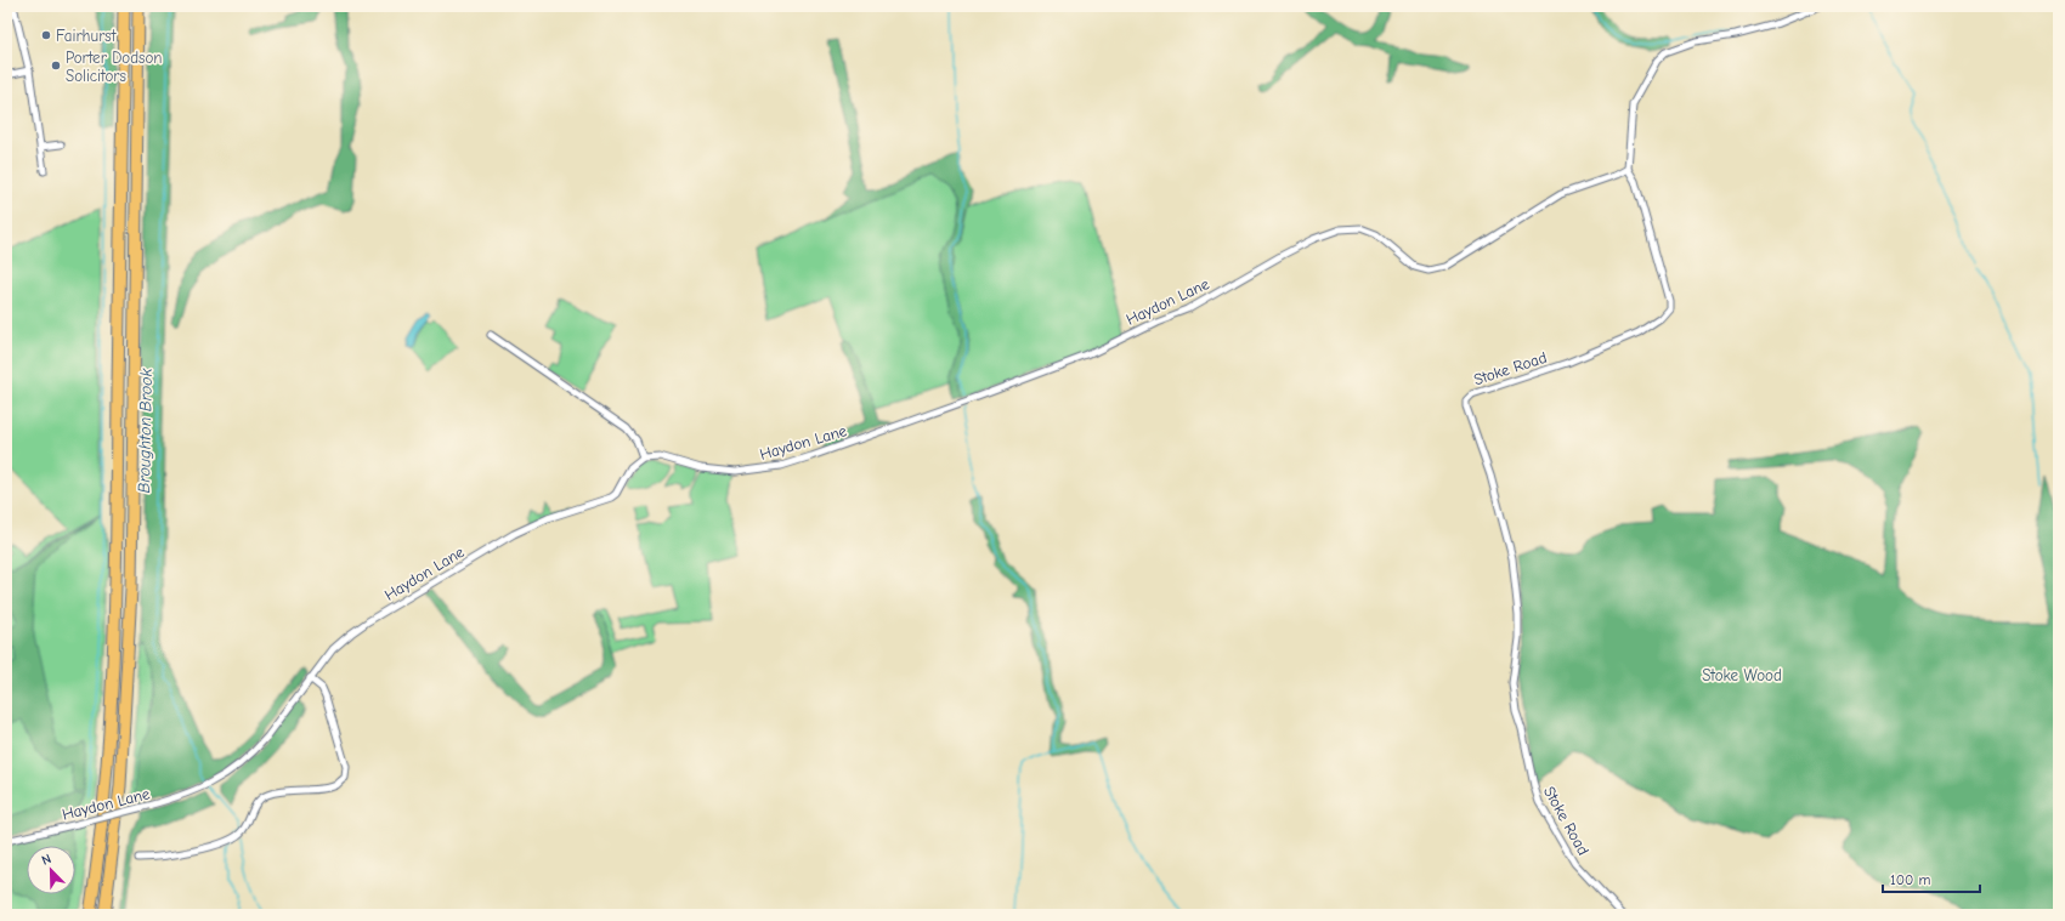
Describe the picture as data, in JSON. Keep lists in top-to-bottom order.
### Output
{
  "streets": {
    "street": ["Haydon Lane", "Stoke Road"]
  },
  "crossings": [
    ["Haydon Lane", "Stoke Road"]
  ],
  "water": ["Broughton Brook"],
  "parks": ["Stoke Wood"],
  "places": ["Fairhurst", "Porter Dodson Solicitors"],
  "scale_bar": "100 m",
  "north": "top left"
}
